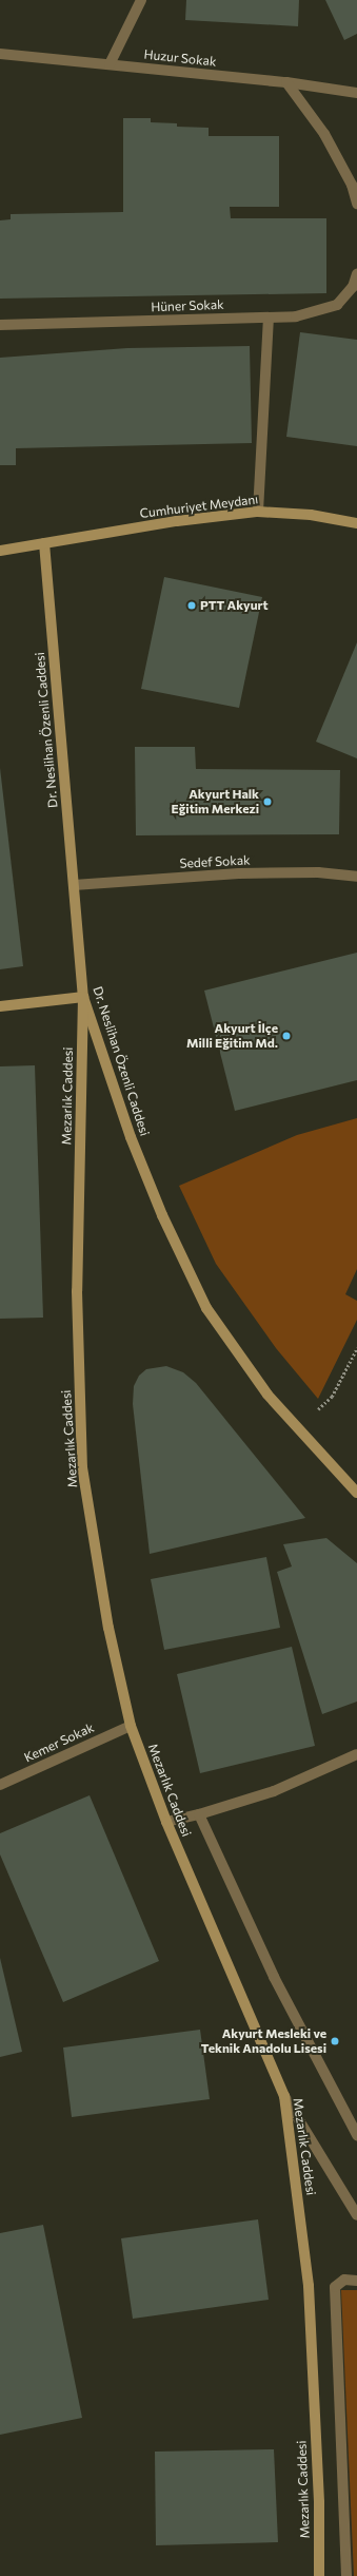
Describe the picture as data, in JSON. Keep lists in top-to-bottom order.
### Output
{
  "streets": {
    "street": [
      "Huzur Sokak",
      "Hüner Sokak",
      "Cumhuriyet Meydanı",
      "Dr. Neslihan Özenli Caddesi",
      "Sedef Sokak",
      "Mezarlık Caddesi",
      "Kemer Sokak"
    ]
  },
  "crossings": [
    ["Cumhuriyet Meydanı", "Dr. Neslihan Özenli Caddesi"],
    ["Dr. Neslihan Özenli Caddesi", "Sedef Sokak"],
    ["Dr. Neslihan Özenli Caddesi", "Mezarlık Caddesi"],
    ["Mezarlık Caddesi", "Kemer Sokak"]
  ],
  "places": [
    "PTT Akyurt",
    "Akyurt Halk Eğitim Merkezi",
    "Akyurt İlçe Milli Eğitim Md.",
    "Akyurt Mesleki ve Teknik Anadolu Lisesi"
  ]
}
